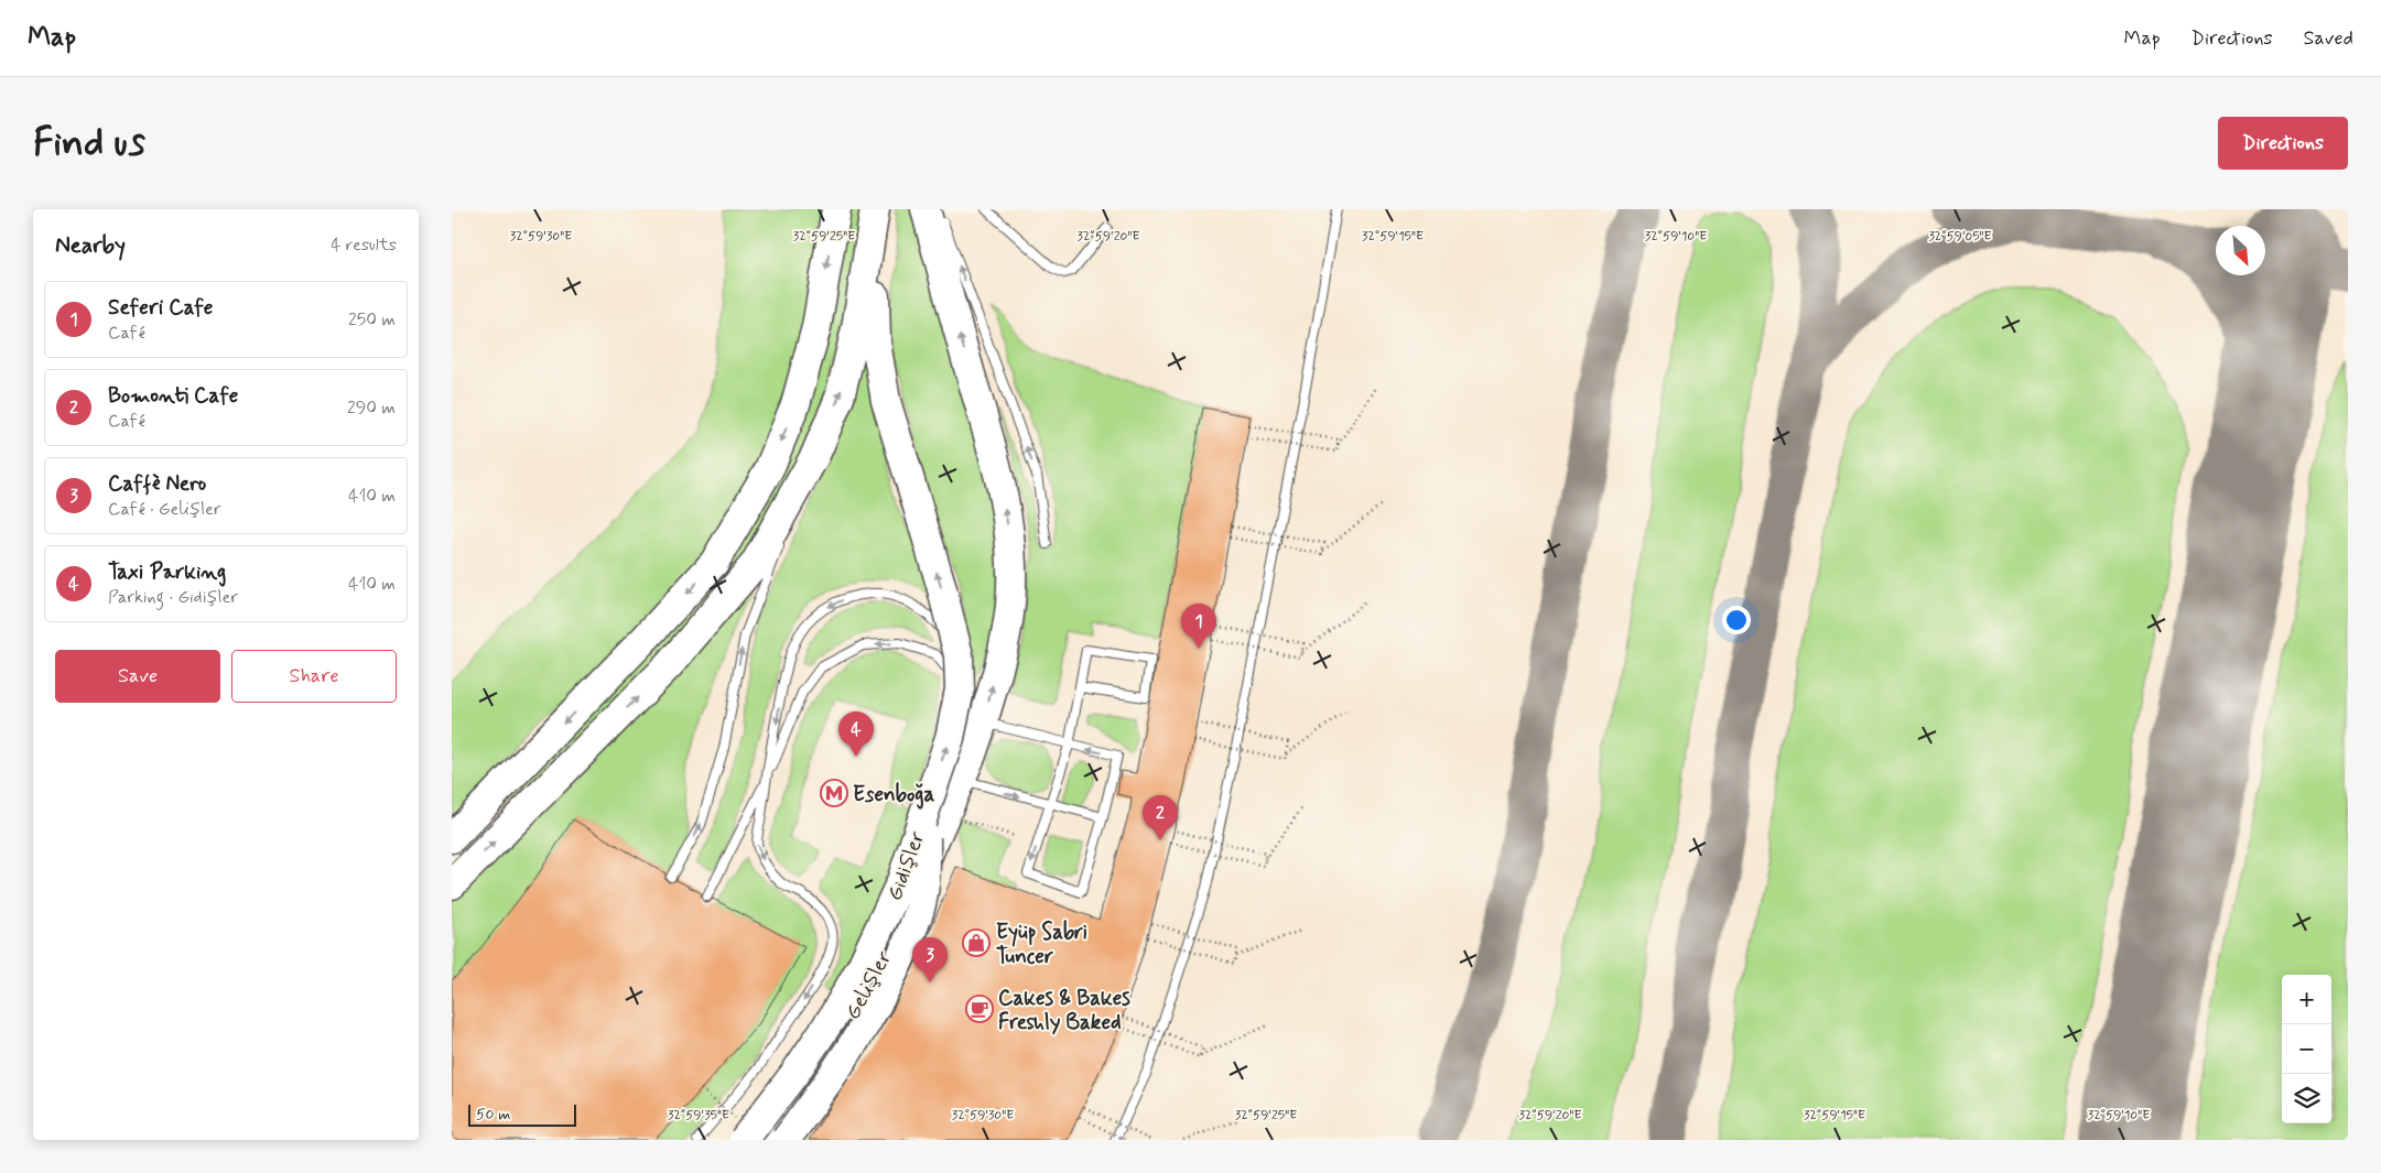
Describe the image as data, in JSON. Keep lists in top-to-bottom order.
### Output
{
  "streets": {
    "highway": ["Gidişler", "Gelişler"]
  },
  "crossings": [
    ["Gidişler", "Gelişler"]
  ],
  "places": {
    "metro station": ["Esenboğa"],
    "shop": ["Eyüp Sabri Tuncer"],
    "cafe": ["Cakes & Bakes Freshly Baked"]
  },
  "scale_bar": "50 m",
  "north": "bottom right",
  "page": {
    "header": "Map",
    "nav": ["Map", "Directions", "Saved"],
    "buttons": [
      "Directions",
      ["Save", "Share"]
    ],
    "title": "Find us",
    "heading": ["Nearby", "4 results"],
    "list": [
      {
        "mark": "1",
        "name": "Seferi Cafe",
        "note": "Café",
        "value": "250 m"
      },
      {
        "mark": "2",
        "name": "Bomonti Cafe",
        "note": "Café",
        "value": "290 m"
      },
      {
        "mark": "3",
        "name": "Caffè Nero",
        "note": "Café · Gelişler",
        "value": "410 m"
      },
      {
        "mark": "4",
        "name": "Taxi Parking",
        "note": "Parking · Gidişler",
        "value": "410 m"
      }
    ],
    "pins": [
      "1",
      "4",
      "2",
      "3"
    ],
    "map_buttons": ["+", "−"],
    "scale": "50 m"
  },
  "coordinates": [
    "32°59'30\"E",
    "32°59'25\"E",
    "32°59'20\"E",
    "32°59'15\"E",
    "32°59'10\"E",
    "32°59'05\"E",
    "32°59'35\"E"
  ]
}
